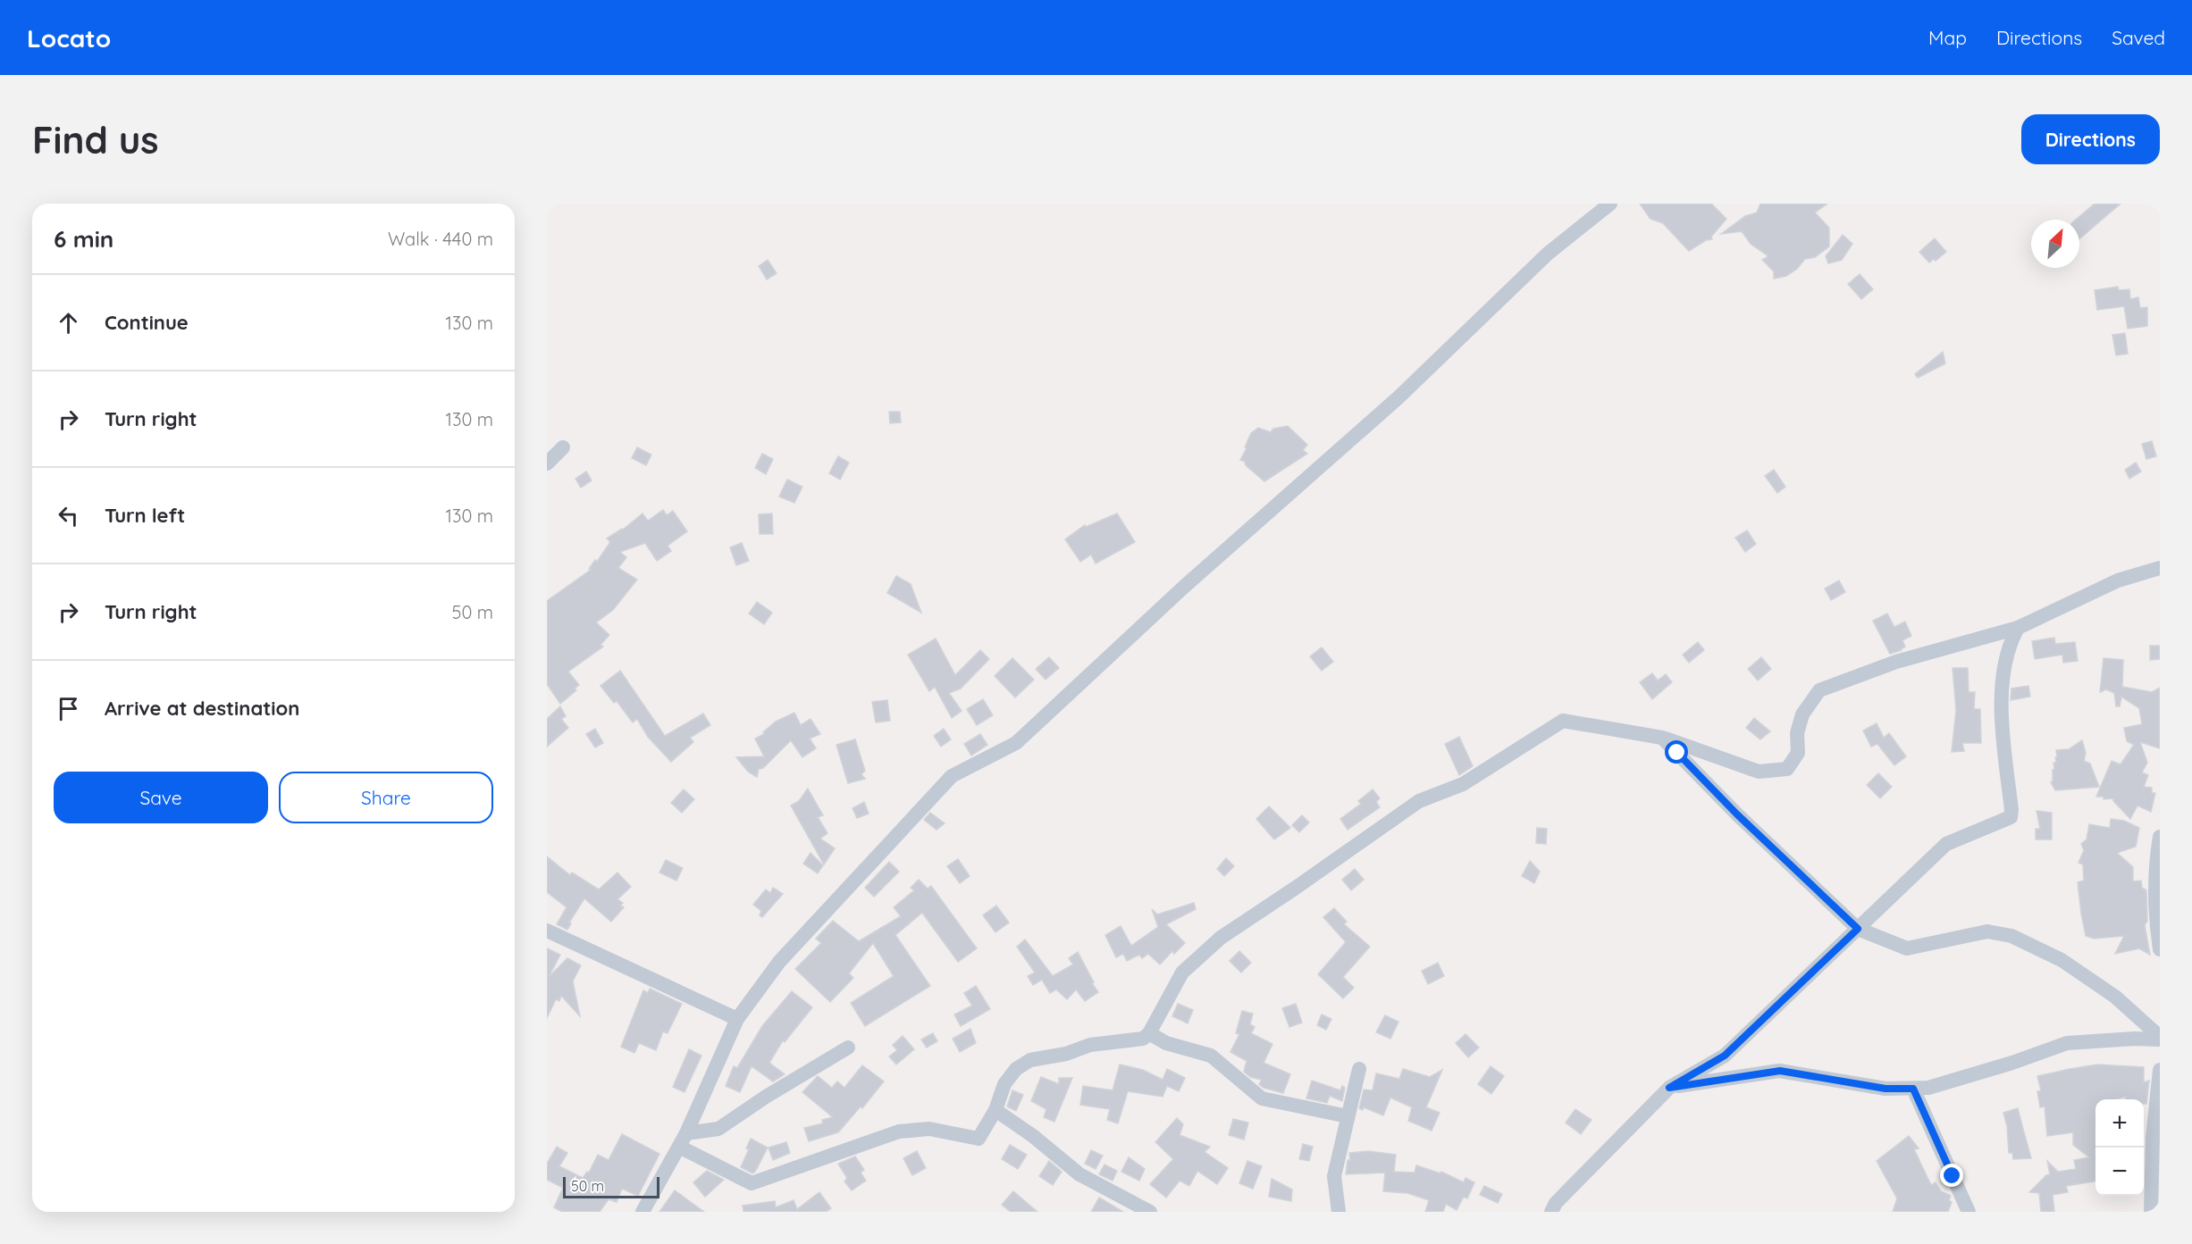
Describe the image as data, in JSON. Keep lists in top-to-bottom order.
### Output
{
  "scale_bar": "50 m",
  "north": "top right",
  "page": {
    "header": "Locato",
    "nav": ["Map", "Directions", "Saved"],
    "buttons": [
      "Directions",
      ["Save", "Share"]
    ],
    "title": "Find us",
    "heading": ["6 min", "Walk · 440 m"],
    "list": [
      ["Continue", "130 m"],
      ["Turn right", "130 m"],
      ["Turn left", "130 m"],
      ["Turn right", "50 m"],
      "Arrive at destination"
    ],
    "map_buttons": ["+", "−"],
    "scale": "50 m"
  }
}
